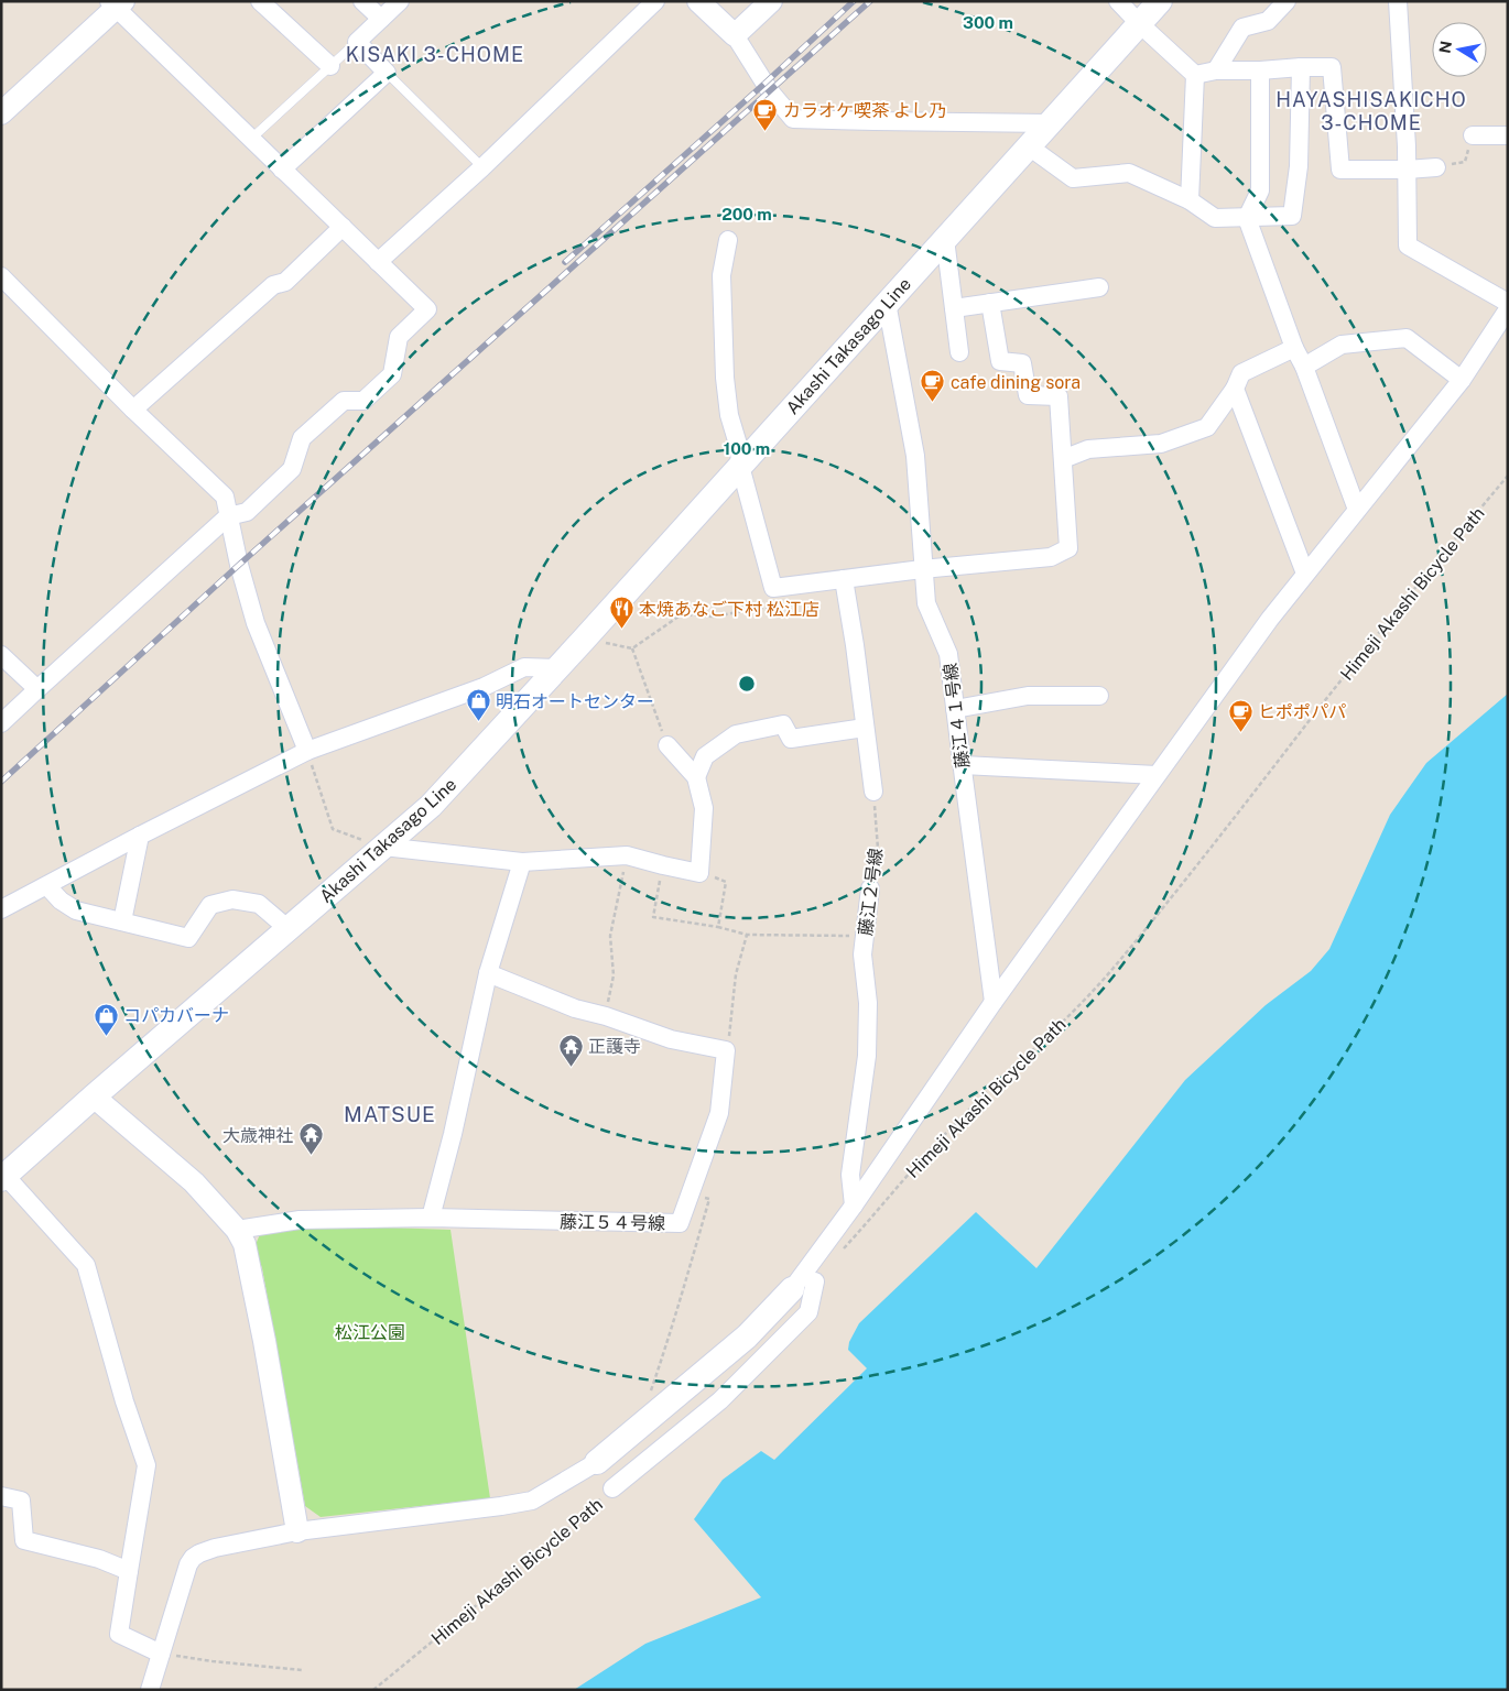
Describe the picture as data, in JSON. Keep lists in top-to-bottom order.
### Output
{
  "streets": {
    "main road": ["Akashi Takasago Line"],
    "street": ["藤江４１号線", "藤江２号線", "藤江５４号線"],
    "path": ["Himeji Akashi Bicycle Path"]
  },
  "crossings": [
    ["Akashi Takasago Line", "藤江４１号線"]
  ],
  "districts": ["KISAKI 3-CHOME", "HAYASHISAKICHO 3-CHOME", "MATSUE"],
  "parks": ["松江公園"],
  "places": {
    "cafe": ["カラオケ喫茶 よし乃", "cafe dining sora", "ヒポポパパ"],
    "restaurant": ["本焼あなご下村 松江店"],
    "shop": ["明石オートセンター", "コパカバーナ"],
    "temple": ["正護寺", "大歳神社"]
  },
  "north": "left",
  "rings": ["300 m", "200 m", "100 m"]
}
